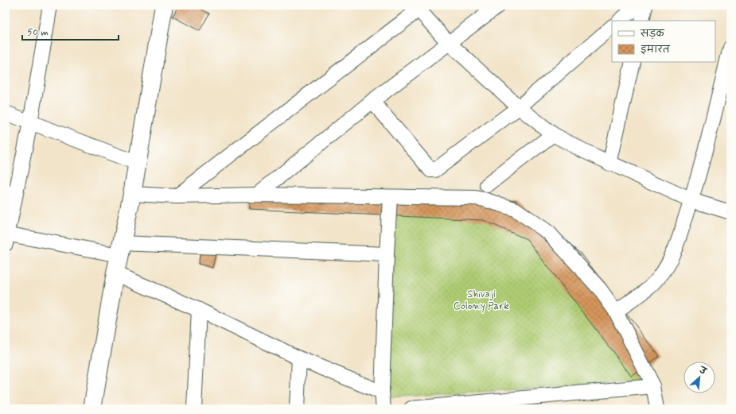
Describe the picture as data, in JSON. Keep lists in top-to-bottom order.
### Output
{
  "parks": ["Shivaji Colony Park"],
  "legend": ["सड़क", "इमारत"],
  "scale_bar": "50 m",
  "north": "top right"
}
